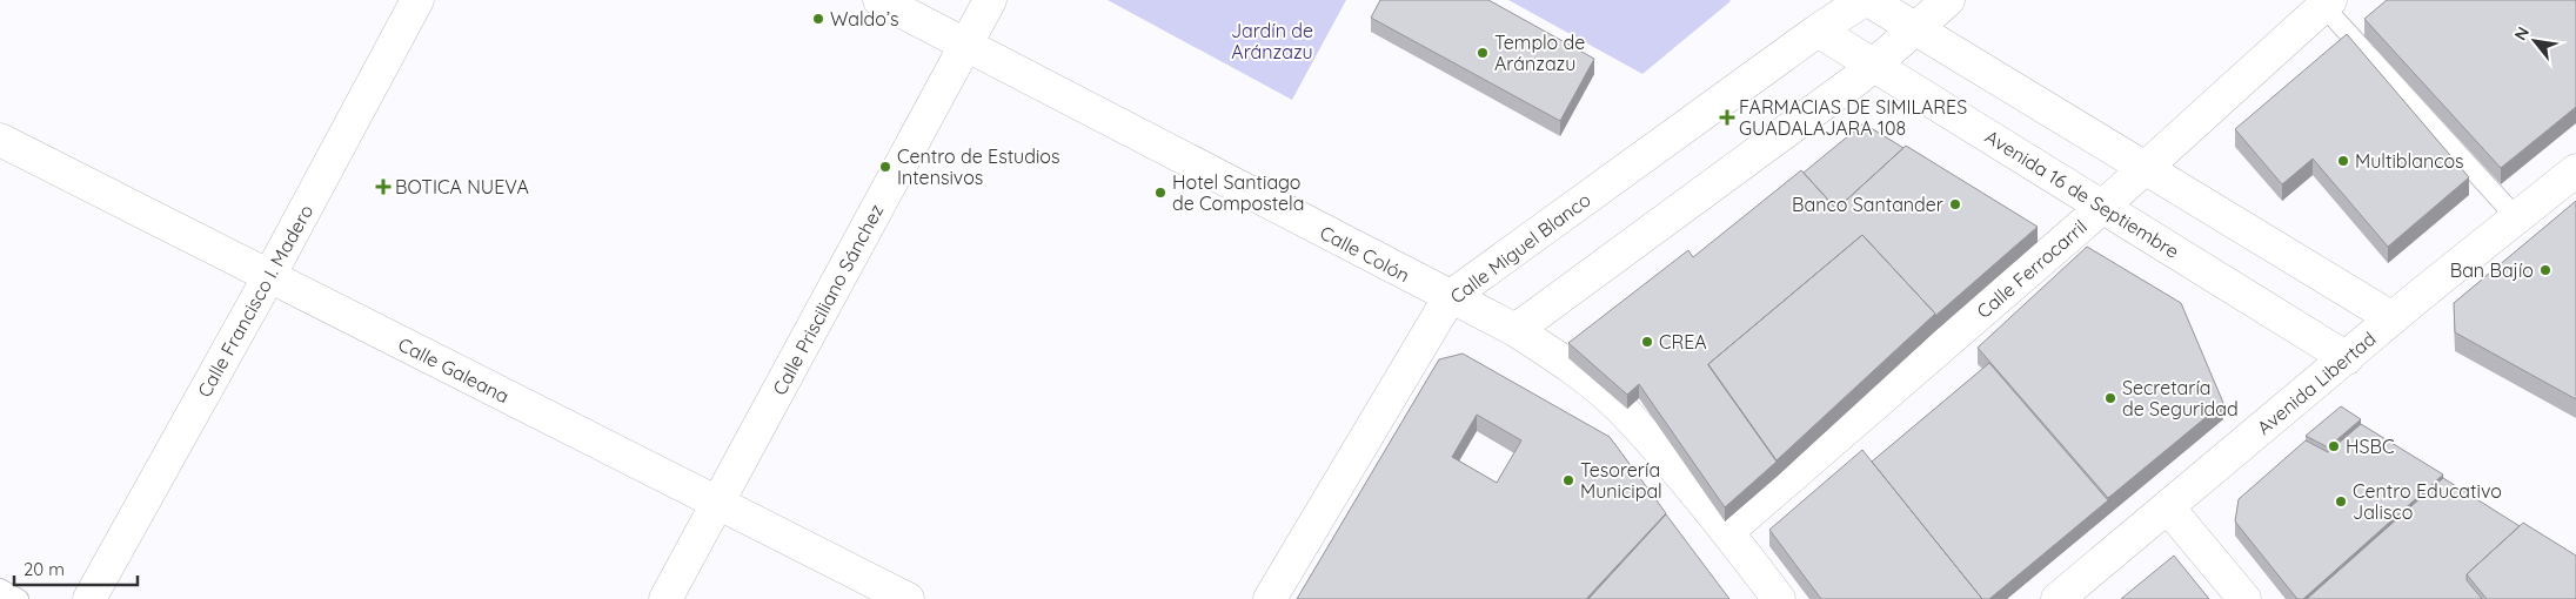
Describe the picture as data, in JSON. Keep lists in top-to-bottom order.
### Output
{
  "streets": {
    "street": [
      "Avenida 16 de Septiembre",
      "Calle Miguel Blanco",
      "Calle Colón",
      "Calle Ferrocarril",
      "Calle Prisciliano Sánchez",
      "Calle Francisco I. Madero",
      "Calle Galeana",
      "Avenida Libertad"
    ]
  },
  "crossings": [
    ["Avenida 16 de Septiembre", "Calle Miguel Blanco"],
    ["Avenida 16 de Septiembre", "Calle Ferrocarril"],
    ["Avenida 16 de Septiembre", "Avenida Libertad"],
    ["Calle Miguel Blanco", "Calle Colón"],
    ["Calle Colón", "Calle Ferrocarril"],
    ["Calle Colón", "Calle Prisciliano Sánchez"],
    ["Calle Prisciliano Sánchez", "Calle Galeana"],
    ["Calle Francisco I. Madero", "Calle Galeana"]
  ],
  "parks": ["Jardín de Aránzazu"],
  "places": {
    "other": [
      "Waldo’s",
      "Templo de Aránzazu",
      "Multiblancos",
      "Centro de Estudios Intensivos",
      "Hotel Santiago de Compostela",
      "Banco Santander",
      "Ban Bajío",
      "CREA",
      "Secretaría de Seguridad",
      "HSBC",
      "Tesorería Municipal",
      "Centro Educativo Jalisco"
    ],
    "health": ["FARMACIAS DE SIMILARES GUADALAJARA 108", "BOTICA NUEVA"]
  },
  "scale_bar": "20 m",
  "north": "top left"
}
